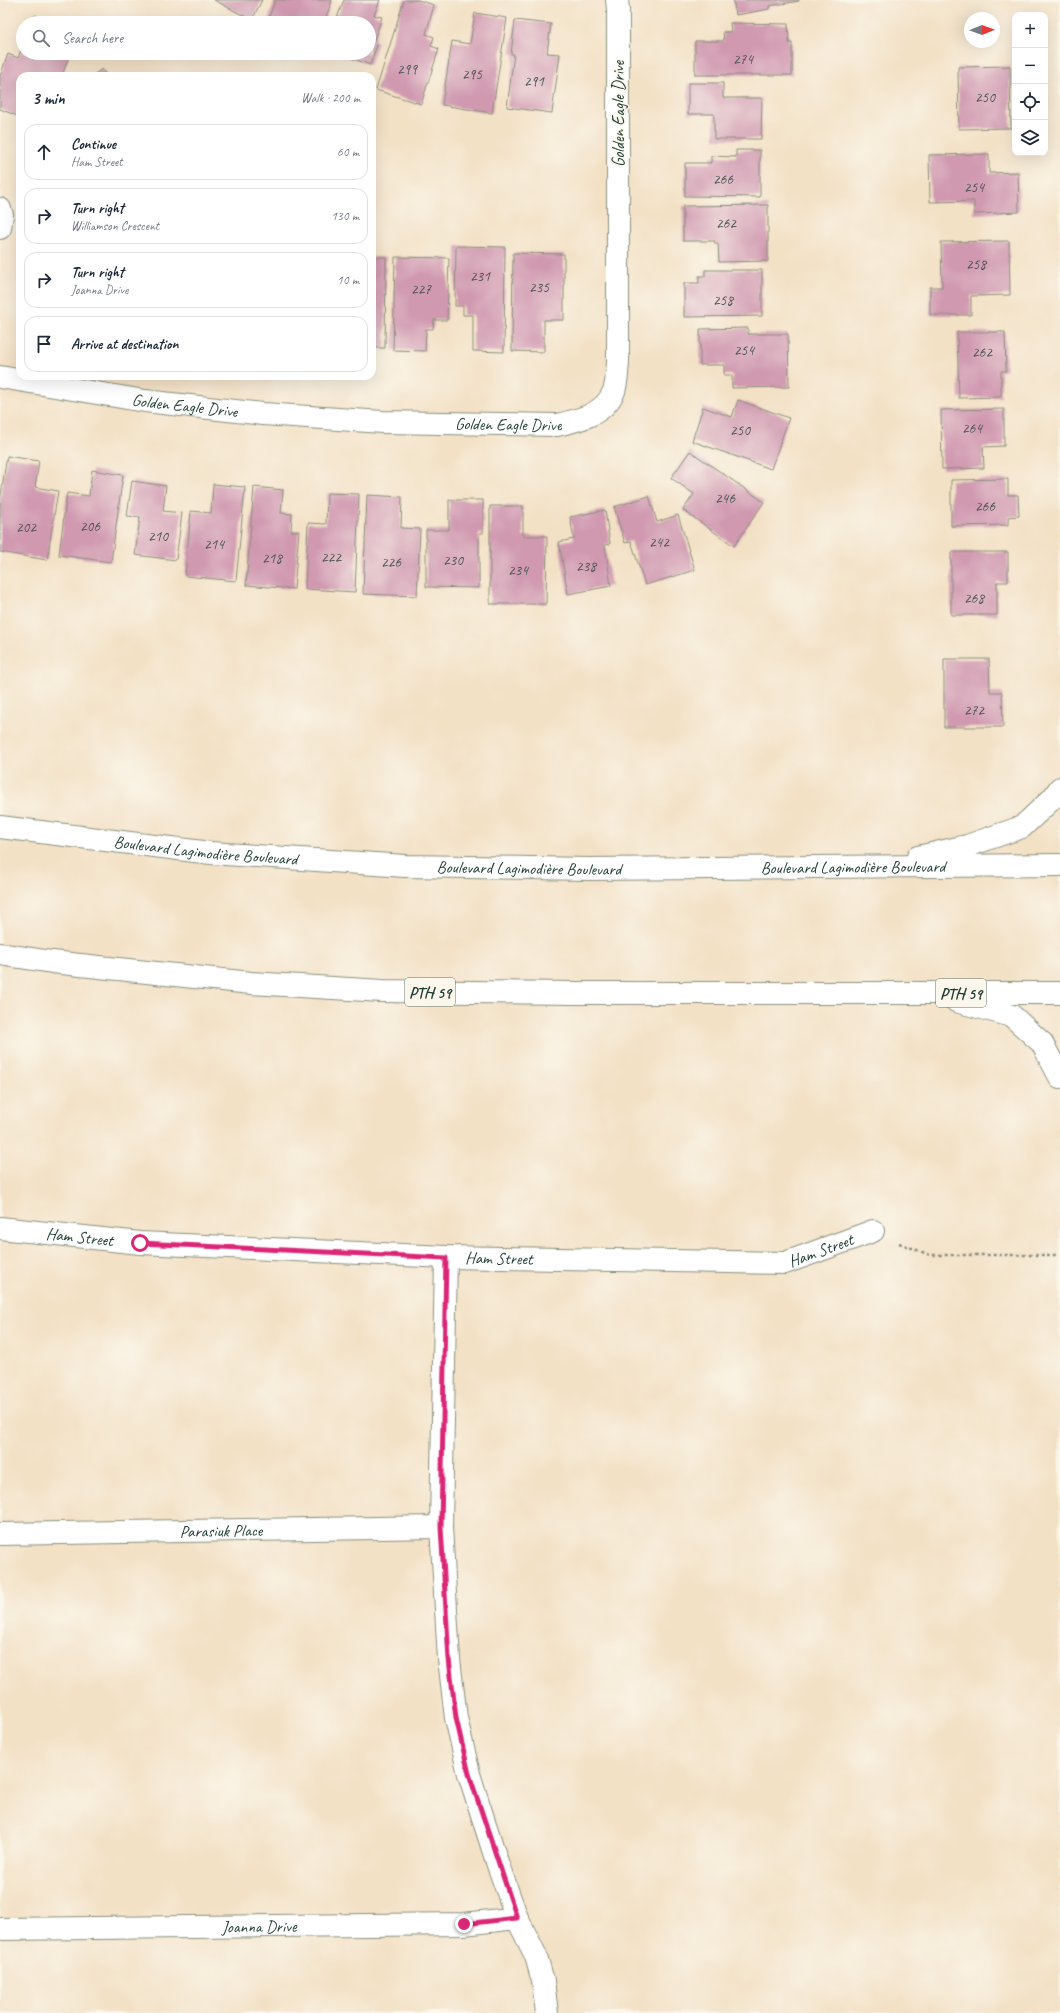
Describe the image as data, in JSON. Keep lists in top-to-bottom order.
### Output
{
  "streets": {
    "street": [
      "Golden Eagle Drive",
      "Boulevard Lagimodière Boulevard",
      "PTH 59",
      "Ham Street",
      "Parasiuk Place",
      "Joanna Drive"
    ]
  },
  "house_numbers": [
    "274",
    "299",
    "295",
    "291",
    "250",
    "266",
    "254",
    "262",
    "258",
    "231",
    "235",
    "227",
    "258",
    "254",
    "262",
    "264",
    "250",
    "246",
    "266",
    "206",
    "202",
    "210",
    "242",
    "214",
    "222",
    "218",
    "230",
    "226",
    "238",
    "234",
    "268",
    "272"
  ],
  "north": "right",
  "page": {
    "map_buttons": ["+", "−"],
    "search": "Search here",
    "heading": ["3 min", "Walk · 200 m"],
    "list": [
      ["Continue", "Ham Street", "60 m"],
      ["Turn right", "Williamson Crescent", "130 m"],
      ["Turn right", "Joanna Drive", "10 m"],
      "Arrive at destination"
    ]
  }
}
